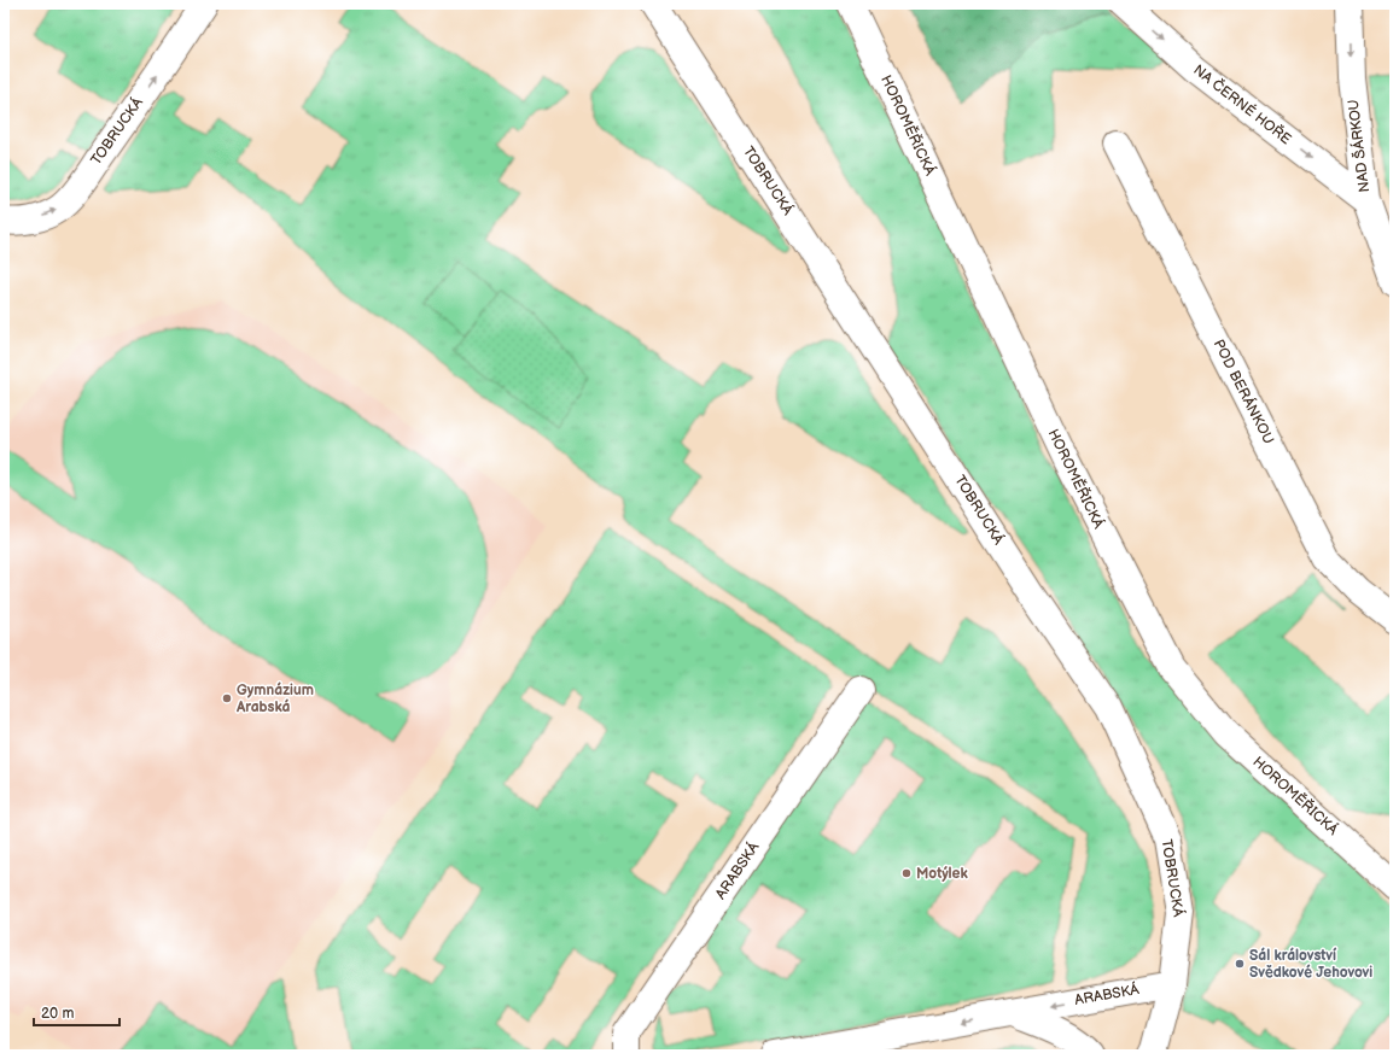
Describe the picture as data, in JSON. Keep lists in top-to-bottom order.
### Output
{
  "streets": {
    "street": [
      "NA ČERNÉ HOŘE",
      "HOROMĚŘICKÁ",
      "TOBRUCKÁ",
      "NAD ŠÁRKOU",
      "POD BERÁNKOU",
      "ARABSKÁ"
    ]
  },
  "crossings": [
    ["NA ČERNÉ HOŘE", "NAD ŠÁRKOU"],
    ["TOBRUCKÁ", "ARABSKÁ"]
  ],
  "one_way": ["NA ČERNÉ HOŘE", "NAD ŠÁRKOU", "ARABSKÁ"],
  "places": ["Gymnázium Arabská", "Motýlek", "Sál království Svědkové Jehovovi"],
  "scale_bar": "20 m"
}
